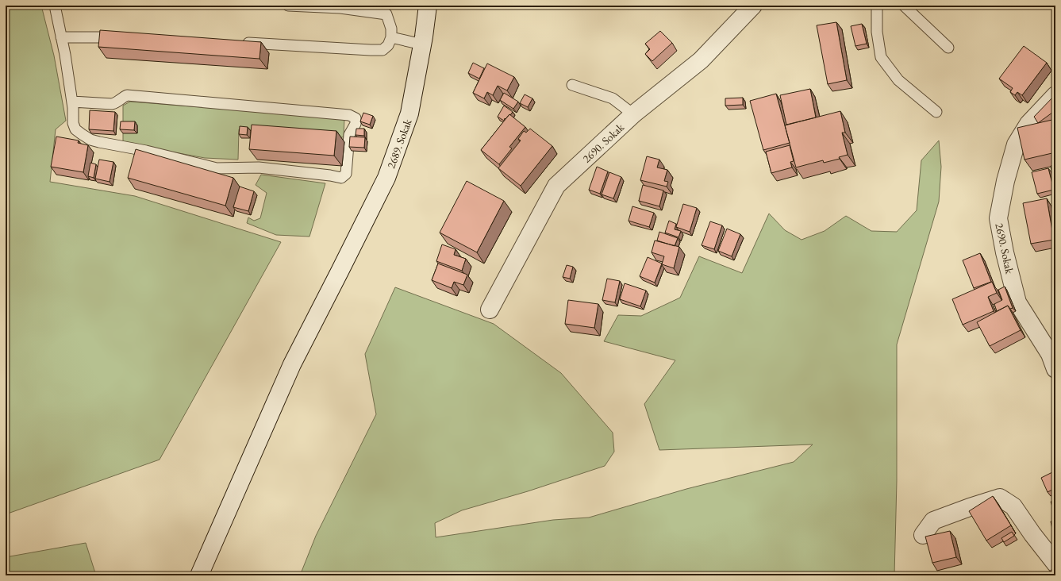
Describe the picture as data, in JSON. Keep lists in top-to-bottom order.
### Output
{
  "streets": {
    "street": ["2690. Sokak", "2689. Sokak"]
  }
}
